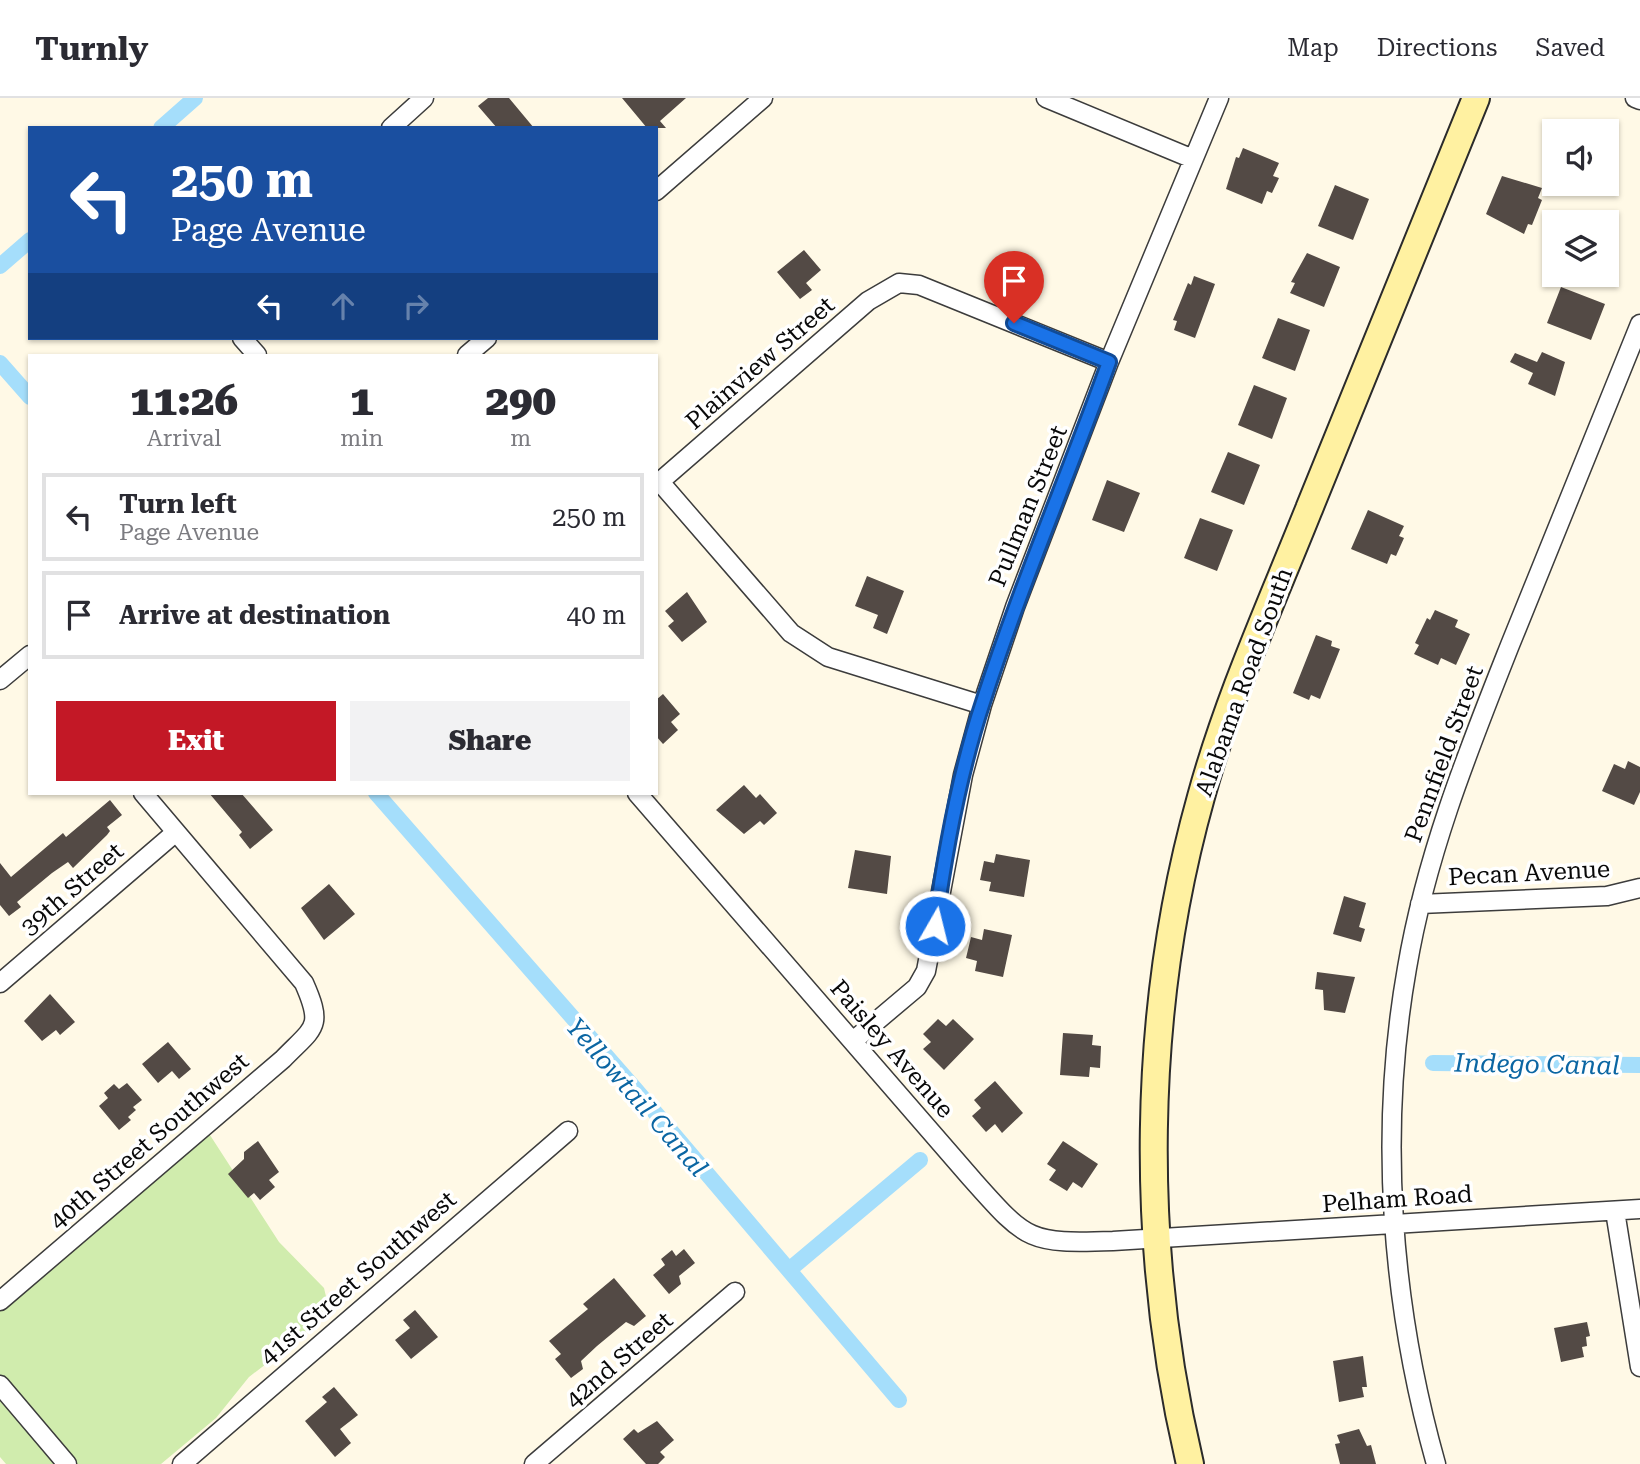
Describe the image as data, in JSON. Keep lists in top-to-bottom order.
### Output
{
  "streets": {
    "street": [
      "Plainview Street",
      "Pullman Street",
      "Alabama Road South",
      "Pennfield Street",
      "Pecan Avenue",
      "39th Street",
      "Paisley Avenue",
      "40th Street Southwest",
      "Pelham Road",
      "41st Street Southwest",
      "42nd Street"
    ]
  },
  "crossings": [
    ["Plainview Street", "Pullman Street"],
    ["Pullman Street", "Paisley Avenue"],
    ["Alabama Road South", "Paisley Avenue"],
    ["Alabama Road South", "Pelham Road"],
    ["Pennfield Street", "Pecan Avenue"],
    ["Pennfield Street", "Pelham Road"],
    ["39th Street", "40th Street Southwest"],
    ["Paisley Avenue", "Pelham Road"]
  ],
  "water": ["Indego Canal", "Yellowtail Canal"],
  "page": {
    "header": "Turnly",
    "nav": ["Map", "Directions", "Saved"],
    "turn": ["250 m", "Page Avenue"],
    "eta": [
      "11:26",
      "Arrival",
      "1",
      "min",
      "290",
      "m"
    ],
    "list": [
      {
        "name": "Turn left",
        "note": "Page Avenue",
        "value": "250 m"
      },
      {
        "name": "Arrive at destination",
        "value": "40 m"
      }
    ],
    "buttons": ["Exit", "Share"]
  }
}
